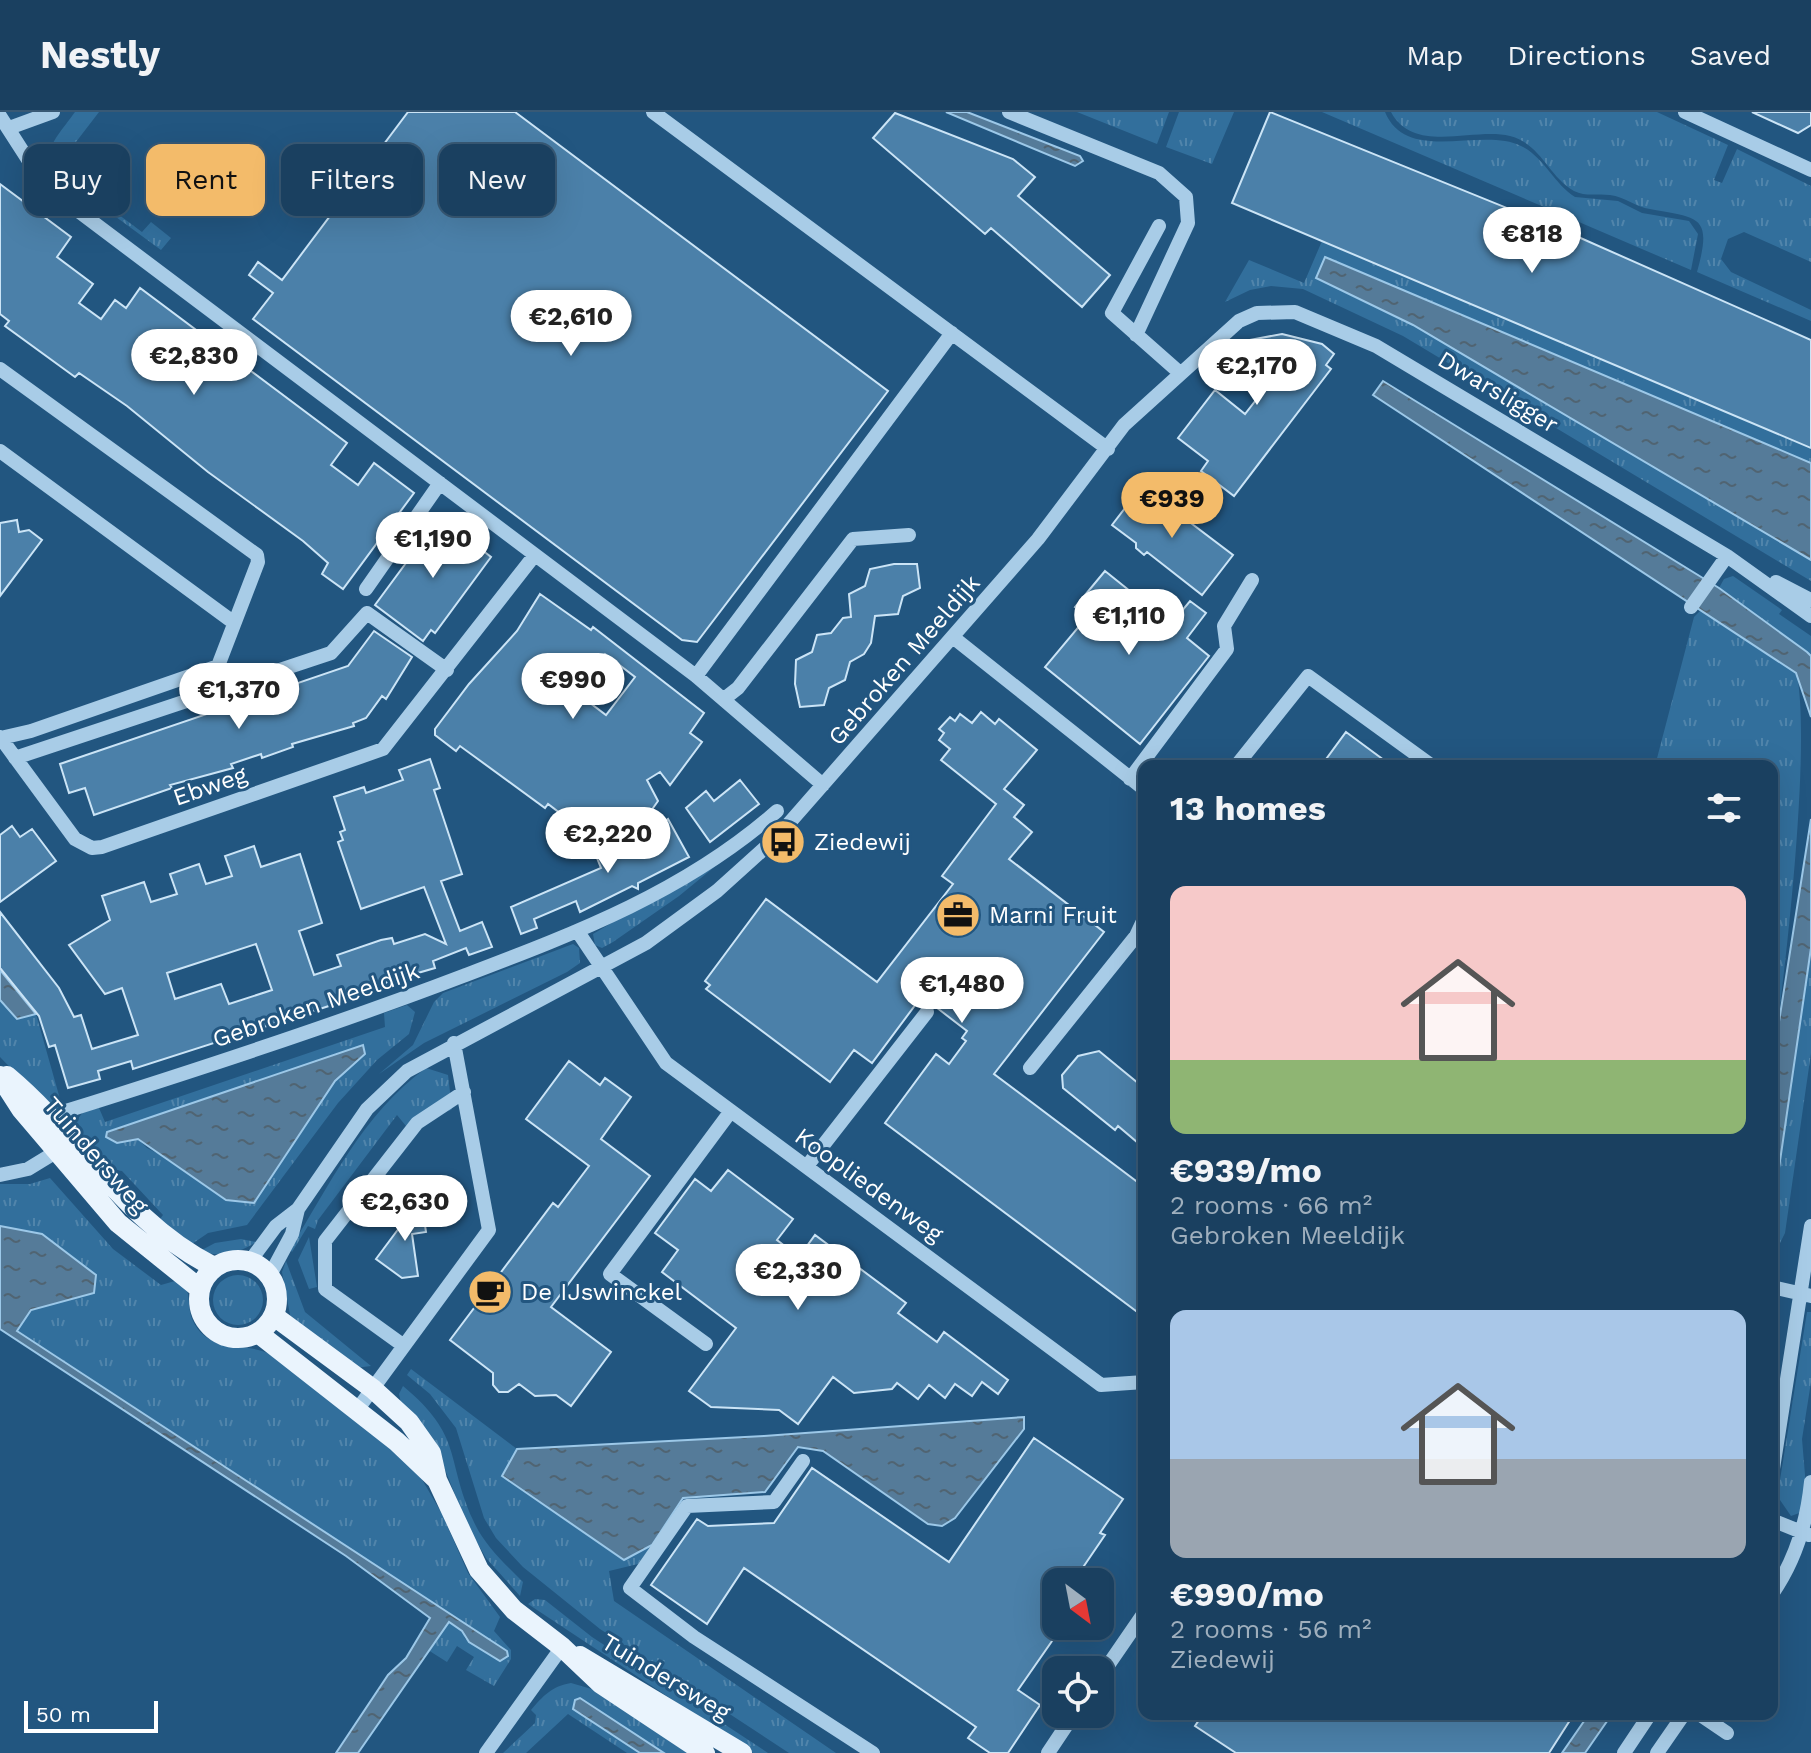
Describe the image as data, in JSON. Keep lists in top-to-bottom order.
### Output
{
  "streets": {
    "main road": ["Tuindersweg"],
    "street": [
      "Dwarsligger",
      "Gebroken Meeldijk",
      "Ebweg",
      "Koopliedenweg"
    ]
  },
  "crossings": [
    ["Dwarsligger", "Gebroken Meeldijk"],
    ["Gebroken Meeldijk", "Tuindersweg"],
    ["Gebroken Meeldijk", "Koopliedenweg"]
  ],
  "places": {
    "bus stop": ["Ziedewij"],
    "office": ["Marni Fruit"],
    "cafe": ["De IJswinckel"]
  },
  "scale_bar": "50 m",
  "north": "bottom right",
  "page": {
    "header": "Nestly",
    "nav": ["Map", "Directions", "Saved"],
    "chip": [
      "Buy",
      "Rent",
      "Filters",
      "New"
    ],
    "price": [
      "€818",
      "€2,610",
      "€2,830",
      "€2,170",
      "€939",
      "€1,190",
      "€1,110",
      "€990",
      "€1,370",
      "€2,220",
      "€1,480",
      "€2,630",
      "€2,330"
    ],
    "heading": "13 homes",
    "list": [
      {
        "name": "€939/mo",
        "note": "2 rooms · 66 m² · Gebroken Meeldijk"
      },
      {
        "name": "€990/mo",
        "note": "2 rooms · 56 m² · Ziedewij"
      }
    ],
    "scale": "50 m"
  }
}
